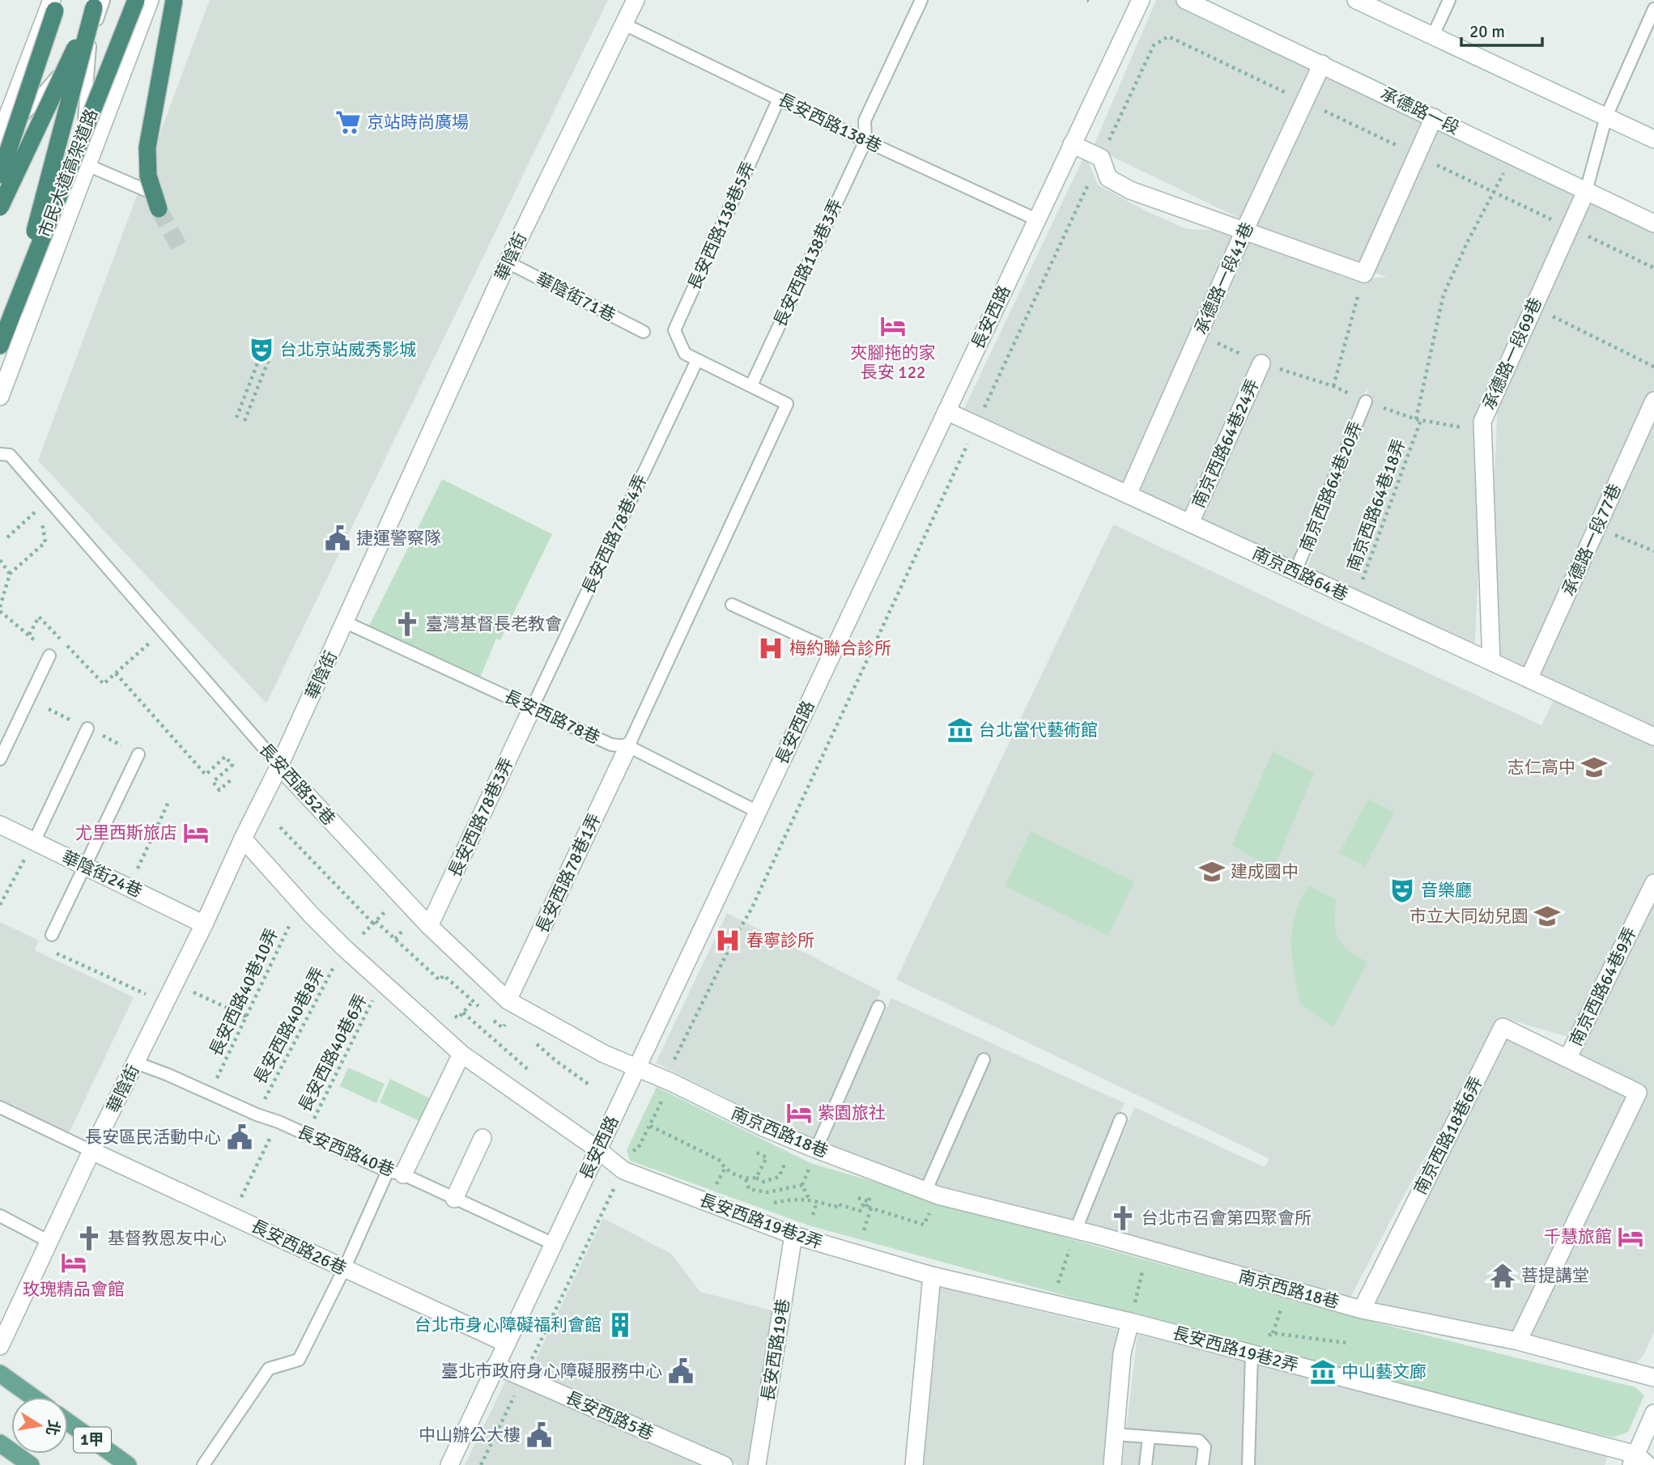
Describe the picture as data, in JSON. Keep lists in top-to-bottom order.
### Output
{
  "streets": {
    "highway": ["市民大道高架道路"],
    "main road": ["1甲"],
    "street": [
      "承德路一段",
      "華陰街",
      "承德路一段41巷",
      "長安西路",
      "承德路一段69巷",
      "南京西路64巷24弄",
      "承德路一段77巷",
      "南京西路64巷",
      "長安西路52巷",
      "長安西路78巷3弄",
      "長安西路78巷1弄",
      "華陰街24巷",
      "南京西路64巷9弄",
      "南京西路18巷",
      "南京西路18巷6弄",
      "長安西路19巷2弄",
      "長安西路26巷",
      "長安西路19巷",
      "長安西路5巷"
    ],
    "lane": [
      "長安西路138巷",
      "長安西路138巷5弄",
      "長安西路138巷3弄",
      "華陰街71巷",
      "南京西路64巷20弄",
      "長安西路78巷4弄",
      "長安西路78巷",
      "長安西路40巷"
    ],
    "path": [
      "南京西路64巷18弄",
      "長安西路40巷10弄",
      "長安西路40巷8弄",
      "長安西路40巷6弄"
    ]
  },
  "crossings": [
    ["承德路一段", "承德路一段41巷"],
    ["承德路一段", "承德路一段69巷"],
    ["承德路一段", "南京西路64巷18弄"],
    ["長安西路138巷", "長安西路138巷5弄"],
    ["長安西路138巷", "華陰街"],
    ["長安西路138巷", "長安西路138巷3弄"],
    ["長安西路138巷", "長安西路"],
    ["長安西路138巷5弄", "長安西路78巷4弄"],
    ["華陰街", "華陰街71巷"],
    ["華陰街", "長安西路78巷"],
    ["華陰街", "長安西路52巷"],
    ["華陰街", "華陰街24巷"],
    ["華陰街", "長安西路40巷"],
    ["華陰街", "長安西路19巷2弄"],
    ["華陰街", "長安西路26巷"],
    ["承德路一段41巷", "南京西路64巷"],
    ["長安西路", "南京西路64巷"],
    ["長安西路", "長安西路78巷"],
    ["長安西路", "長安西路52巷"],
    ["長安西路", "南京西路18巷"],
    ["長安西路", "長安西路40巷"],
    ["長安西路", "長安西路19巷2弄"],
    ["長安西路", "長安西路26巷"],
    ["長安西路", "長安西路5巷"],
    ["承德路一段69巷", "南京西路64巷"],
    ["南京西路64巷24弄", "南京西路64巷"],
    ["南京西路64巷20弄", "南京西路64巷"],
    ["南京西路64巷18弄", "南京西路64巷"],
    ["長安西路78巷4弄", "長安西路78巷"],
    ["長安西路78巷4弄", "長安西路78巷3弄"],
    ["承德路一段77巷", "南京西路64巷"],
    ["長安西路78巷", "長安西路78巷3弄"],
    ["長安西路78巷", "長安西路78巷1弄"],
    ["長安西路52巷", "長安西路78巷3弄"],
    ["長安西路52巷", "長安西路78巷1弄"],
    ["長安西路52巷", "南京西路18巷"],
    ["南京西路64巷9弄", "南京西路18巷6弄"],
    ["長安西路40巷10弄", "長安西路40巷"],
    ["長安西路40巷10弄", "長安西路19巷2弄"],
    ["長安西路40巷8弄", "長安西路40巷"],
    ["長安西路40巷8弄", "長安西路19巷2弄"],
    ["長安西路40巷6弄", "長安西路40巷"],
    ["長安西路40巷6弄", "長安西路19巷2弄"],
    ["南京西路18巷", "南京西路18巷6弄"],
    ["長安西路19巷2弄", "長安西路19巷"]
  ],
  "places": {
    "supermarket": ["京站時尚廣場"],
    "hotel": [
      "夾腳拖的家 長安 122",
      "尤里西斯旅店",
      "紫園旅社",
      "千慧旅館",
      "玫瑰精品會館"
    ],
    "theatre": ["台北京站威秀影城", "音樂廳"],
    "public building": [
      "捷運警察隊",
      "長安區民活動中心",
      "臺北市政府身心障礙服務中心",
      "中山辦公大樓"
    ],
    "church": ["臺灣基督長老教會", "台北市召會第四聚會所", "基督教恩友中心"],
    "hospital": ["梅約聯合診所", "春寧診所"],
    "museum": ["台北當代藝術館", "中山藝文廊"],
    "school or university": ["志仁高中", "建成國中", "市立大同幼兒園"],
    "temple": ["菩提講堂"],
    "building": ["台北市身心障礙福利會館"]
  },
  "scale_bar": "20 m",
  "north": "right"
}
